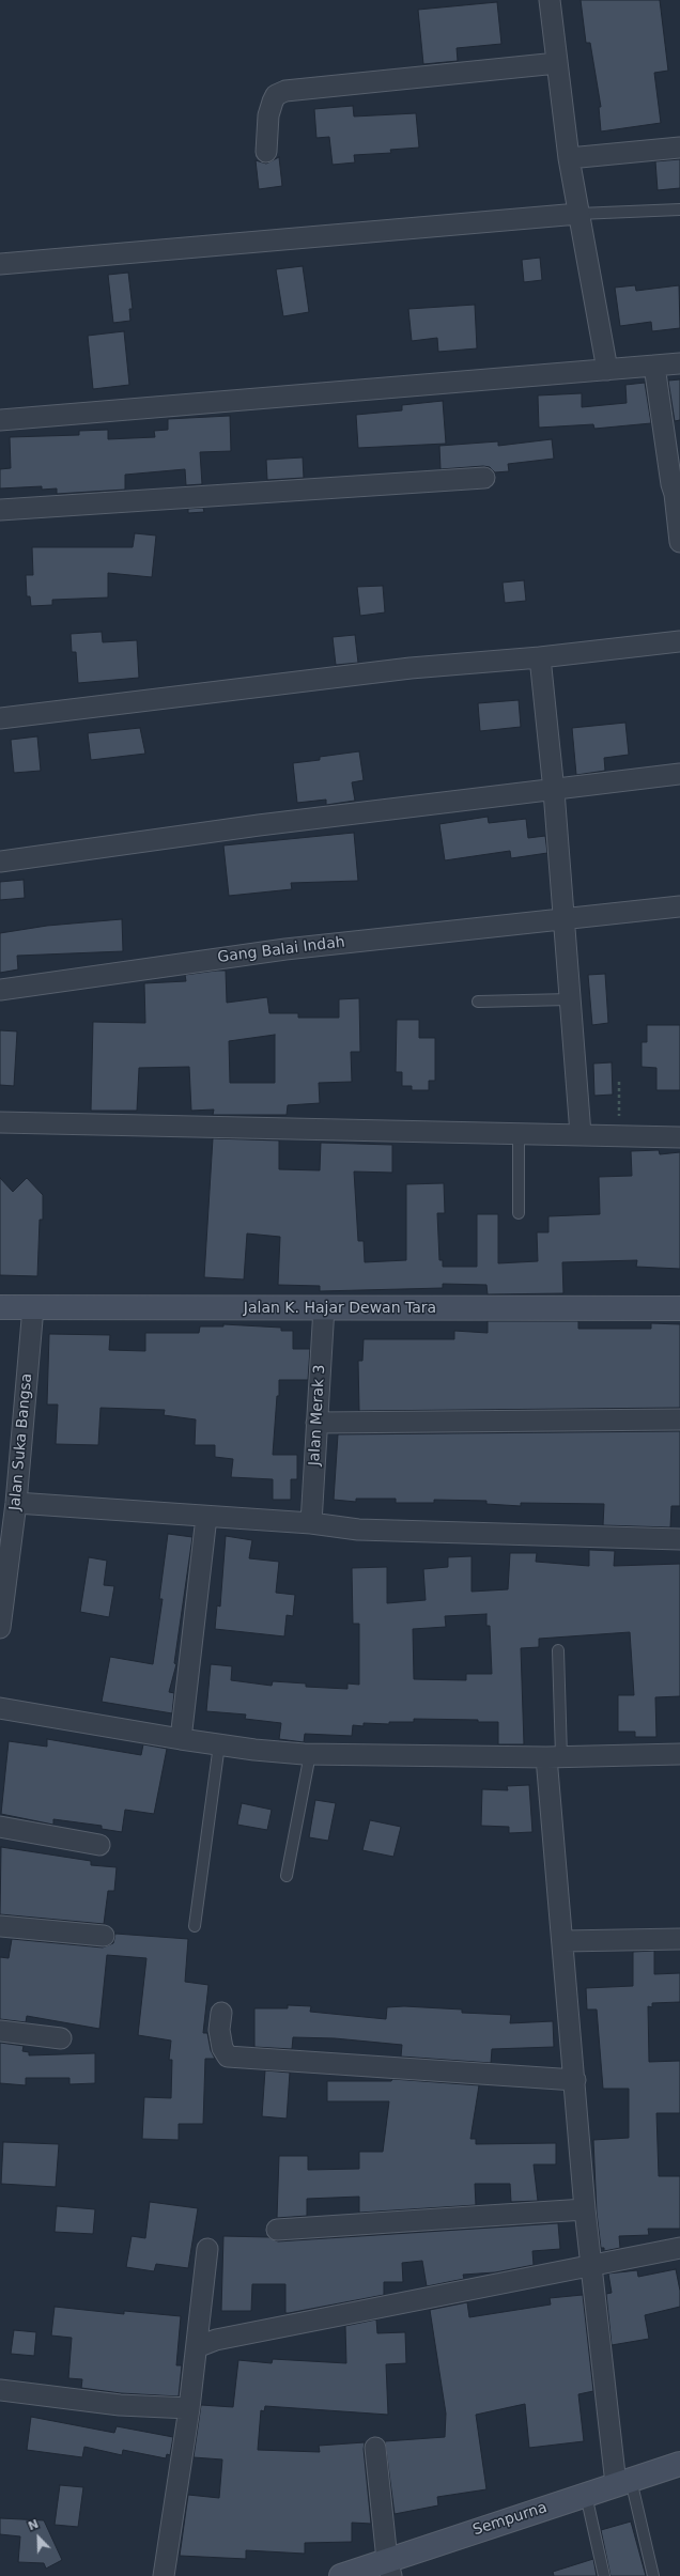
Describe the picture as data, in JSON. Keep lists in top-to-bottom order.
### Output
{
  "streets": {
    "street": [
      "Gang Balai Indah",
      "Jalan K. Hajar Dewan Tara",
      "Jalan Merak 3",
      "Jalan Suka Bangsa",
      "Sempurna"
    ]
  },
  "crossings": [
    ["Jalan K. Hajar Dewan Tara", "Jalan Merak 3"],
    ["Jalan K. Hajar Dewan Tara", "Jalan Suka Bangsa"]
  ],
  "north": "top left"
}
